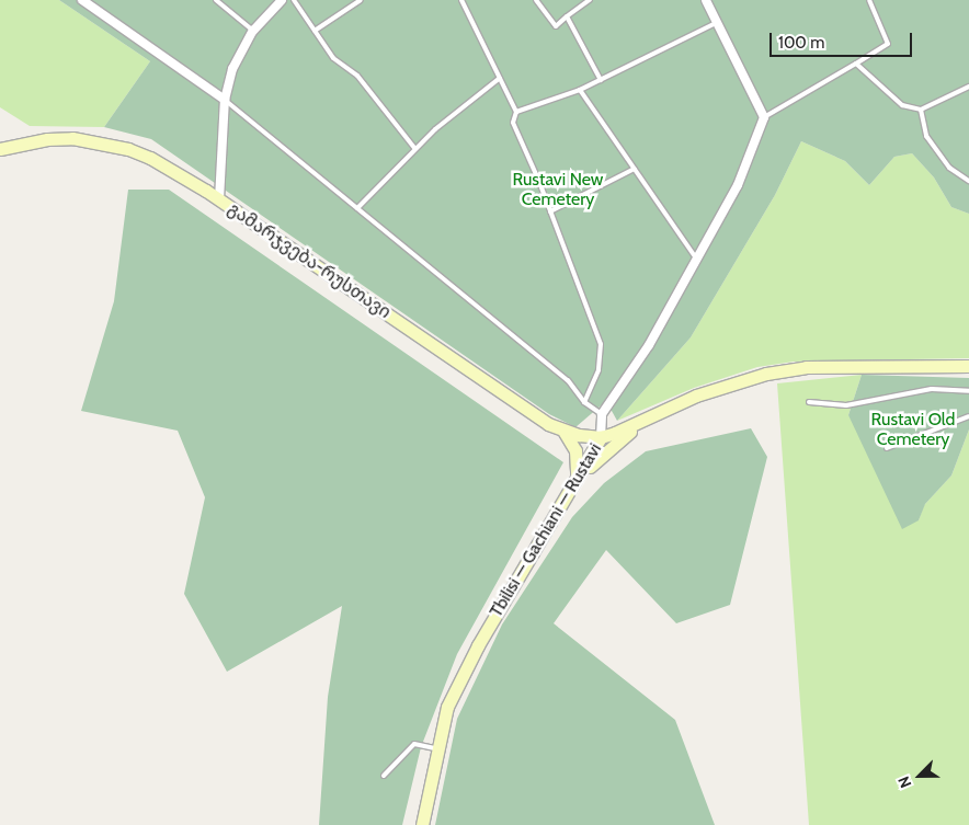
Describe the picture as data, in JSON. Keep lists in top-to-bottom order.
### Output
{
  "streets": {
    "main road": ["გამარჯვება-რუსთავი", "Tbilisi — Gachiani — Rustavi"]
  },
  "crossings": [
    ["გამარჯვება-რუსთავი", "Tbilisi — Gachiani — Rustavi"]
  ],
  "parks": ["Rustavi New Cemetery", "Rustavi Old Cemetery"],
  "scale_bar": "100 m",
  "north": "bottom left"
}
